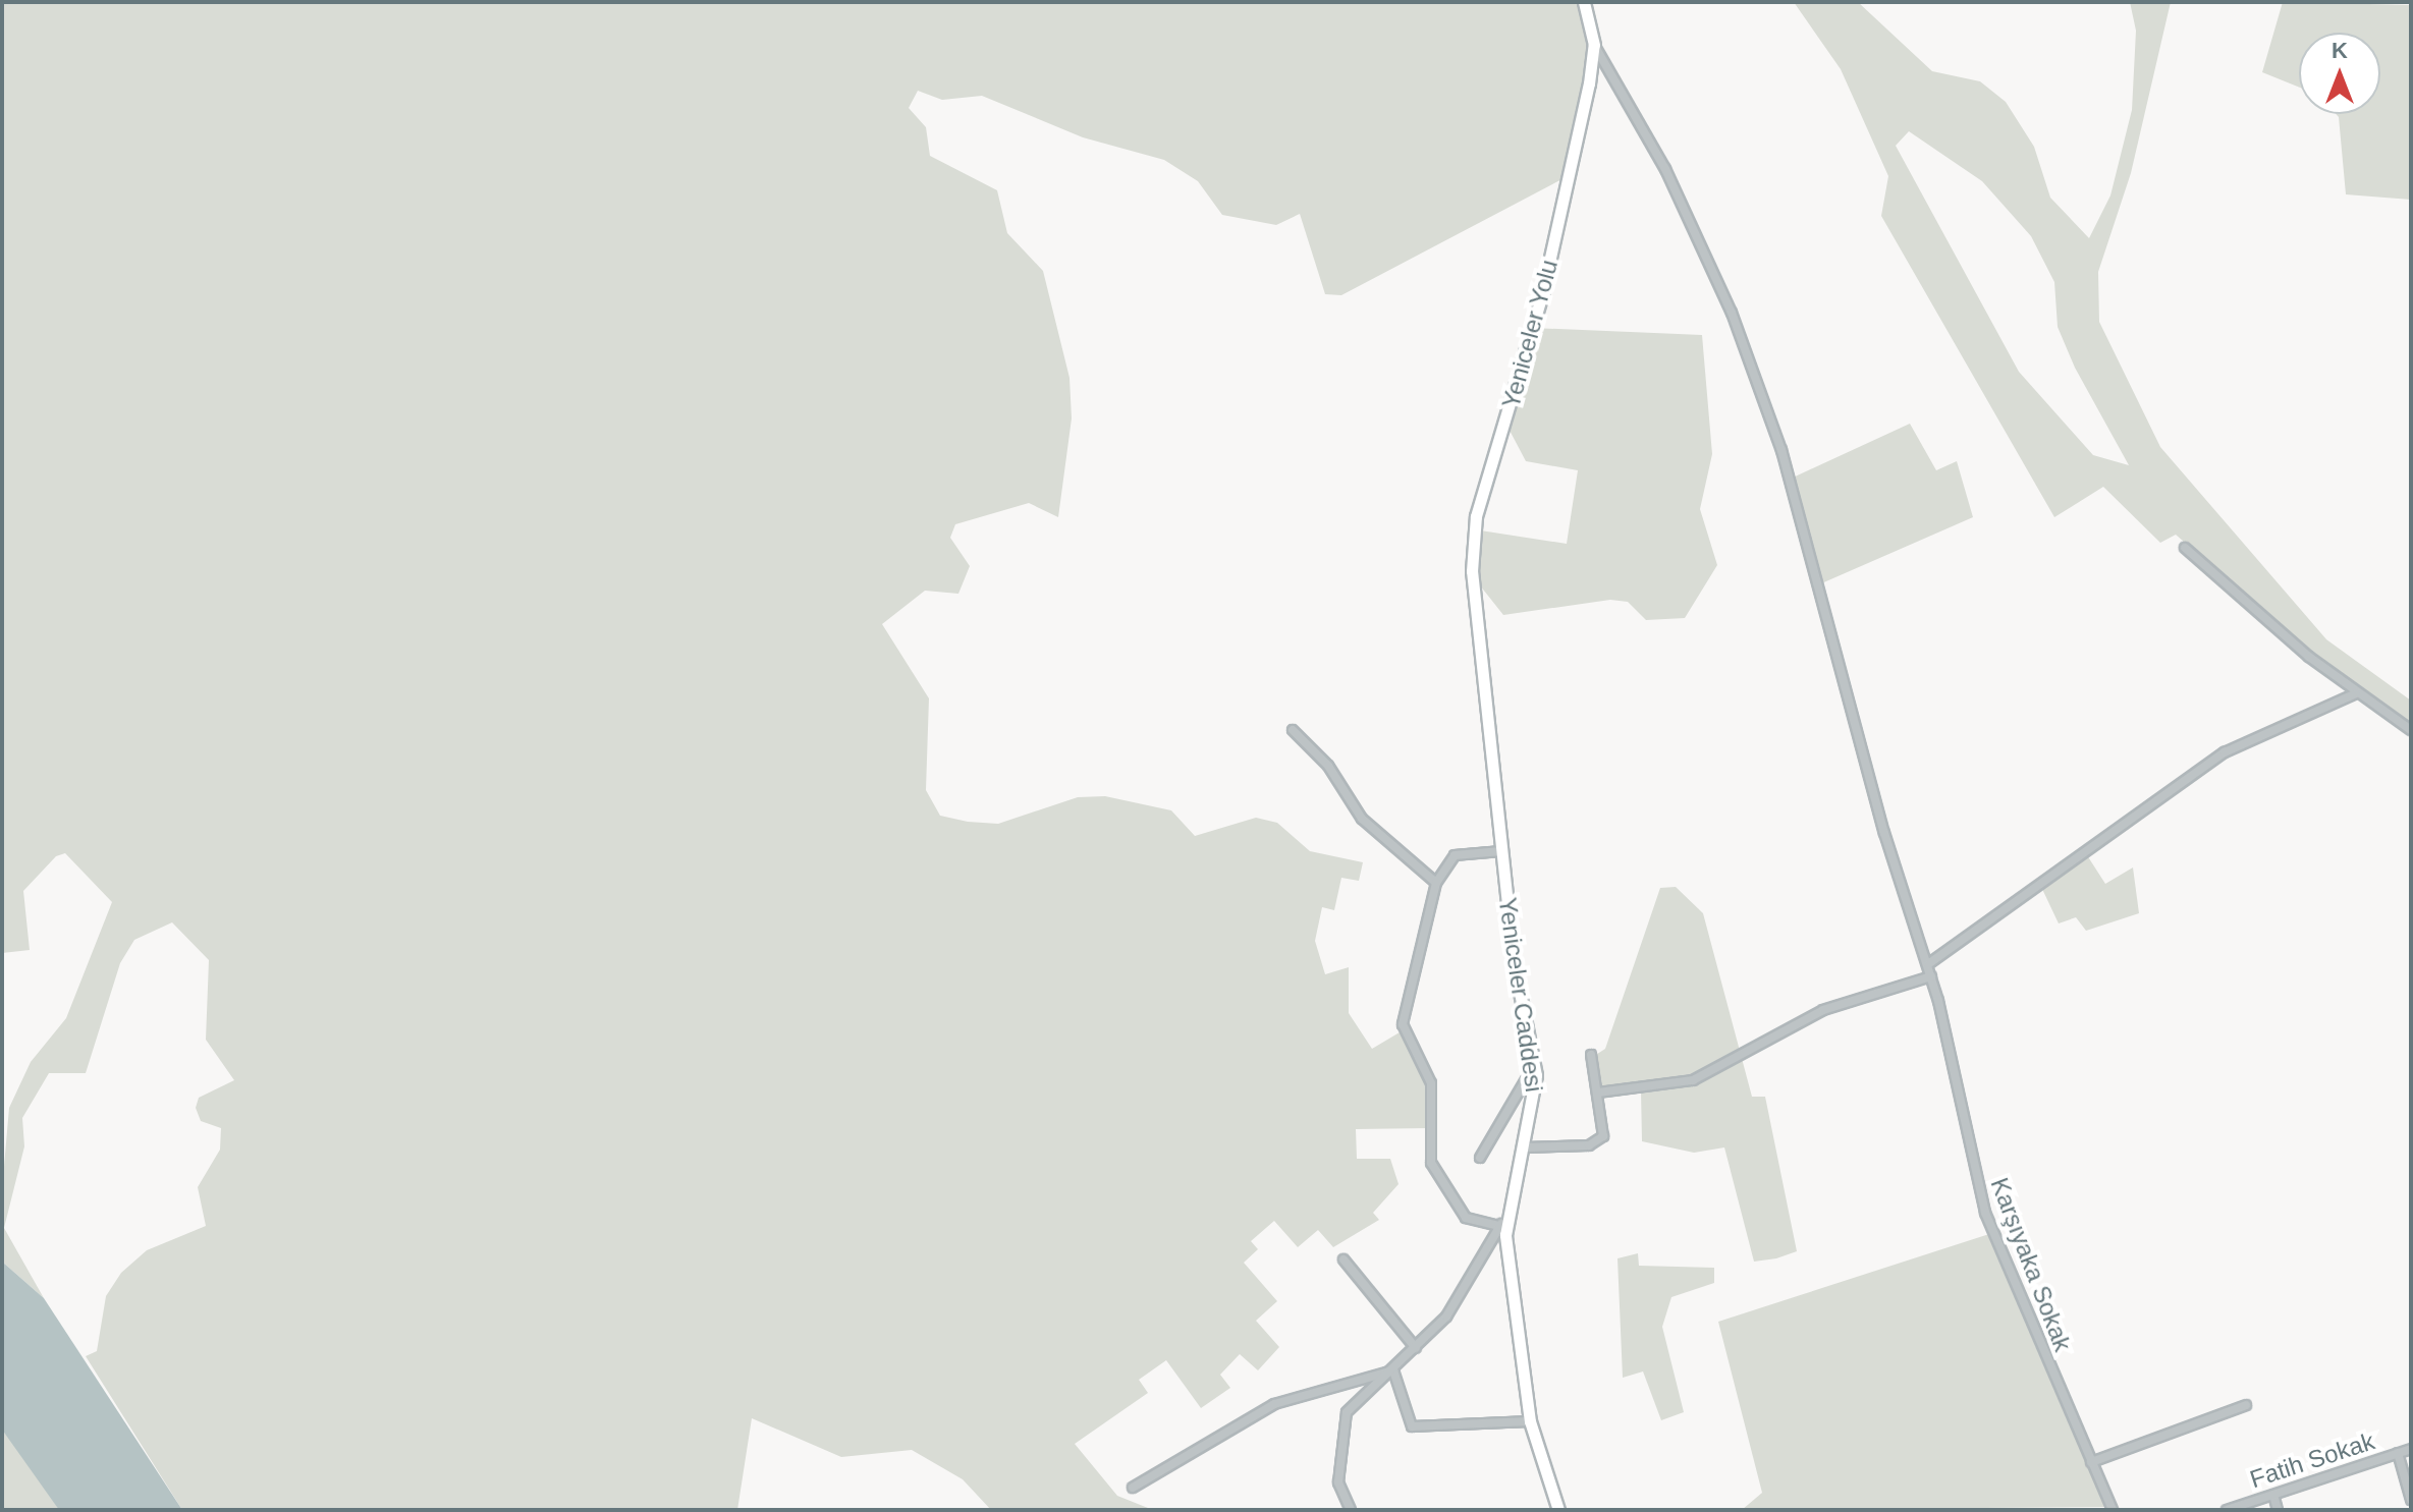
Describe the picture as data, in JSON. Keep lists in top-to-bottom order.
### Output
{
  "streets": {
    "street": [
      "Yeniceler Yolu",
      "Yeniceler Caddesi",
      "Karşıyaka Sokak",
      "Fatih Sokak"
    ]
  },
  "crossings": [
    ["Yeniceler Yolu", "Yeniceler Caddesi"],
    ["Yeniceler Yolu", "Karşıyaka Sokak"]
  ],
  "north": "top"
}
